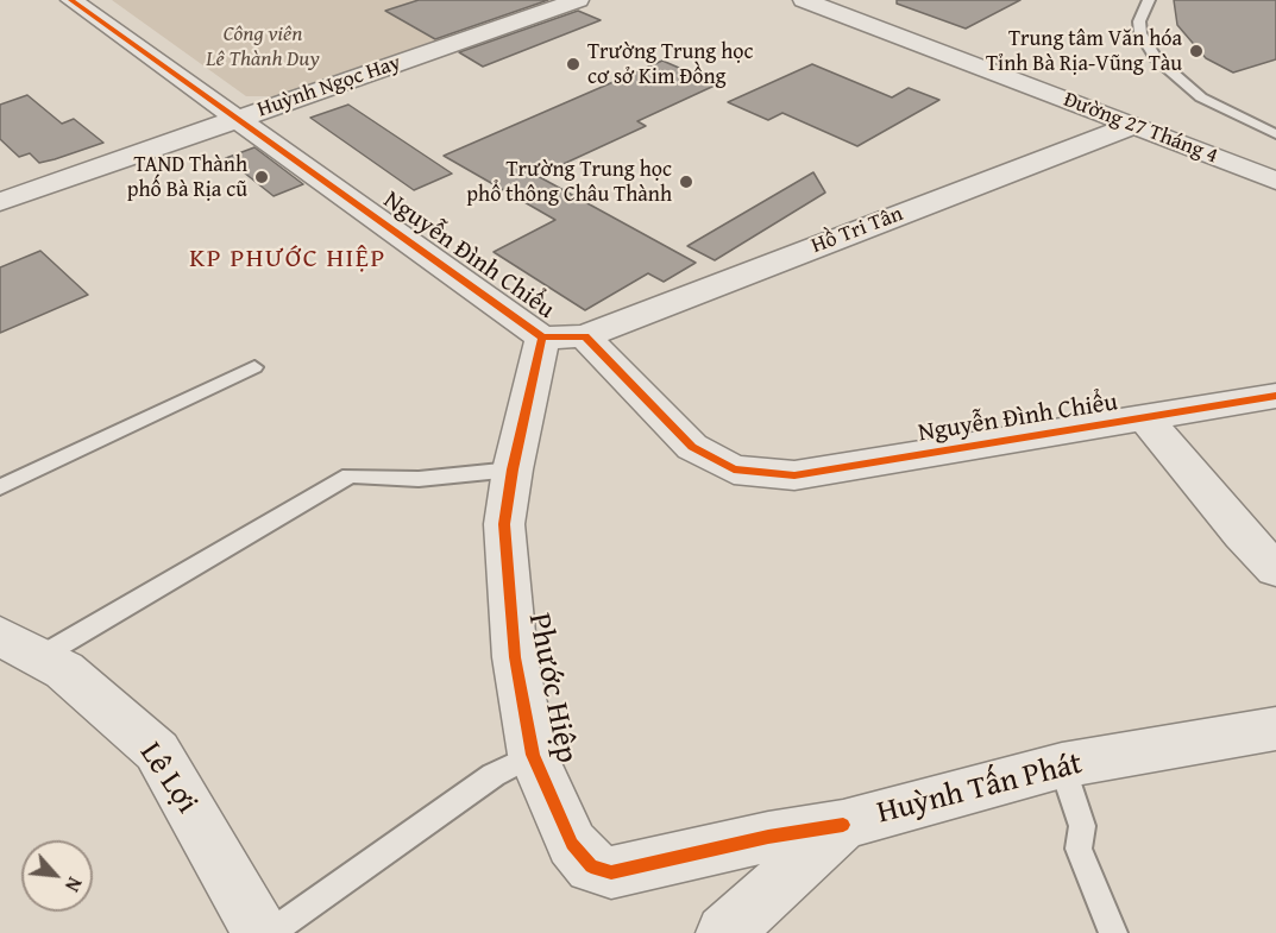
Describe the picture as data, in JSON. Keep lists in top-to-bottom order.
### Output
{
  "streets": {
    "street": [
      "Huỳnh Ngọc Hay",
      "Đường 27 Tháng 4",
      "Hồ Tri Tân",
      "Nguyễn Đình Chiểu",
      "Phước Hiệp",
      "Lê Lợi",
      "Huỳnh Tấn Phát"
    ]
  },
  "crossings": [
    ["Huỳnh Ngọc Hay", "Nguyễn Đình Chiểu"],
    ["Đường 27 Tháng 4", "Hồ Tri Tân"],
    ["Hồ Tri Tân", "Nguyễn Đình Chiểu"],
    ["Hồ Tri Tân", "Phước Hiệp"],
    ["Nguyễn Đình Chiểu", "Phước Hiệp"],
    ["Phước Hiệp", "Huỳnh Tấn Phát"]
  ],
  "districts": ["KP PHƯỚC HIỆP"],
  "parks": ["Công viên Lê Thành Duy"],
  "places": [
    "Trung tâm Văn hóa Tỉnh Bà Rịa-Vũng Tàu",
    "Trường Trung học cơ sở Kim Đồng",
    "TAND Thành phố Bà Rịa cũ",
    "Trường Trung học phổ thông Châu Thành"
  ],
  "north": "bottom right"
}
